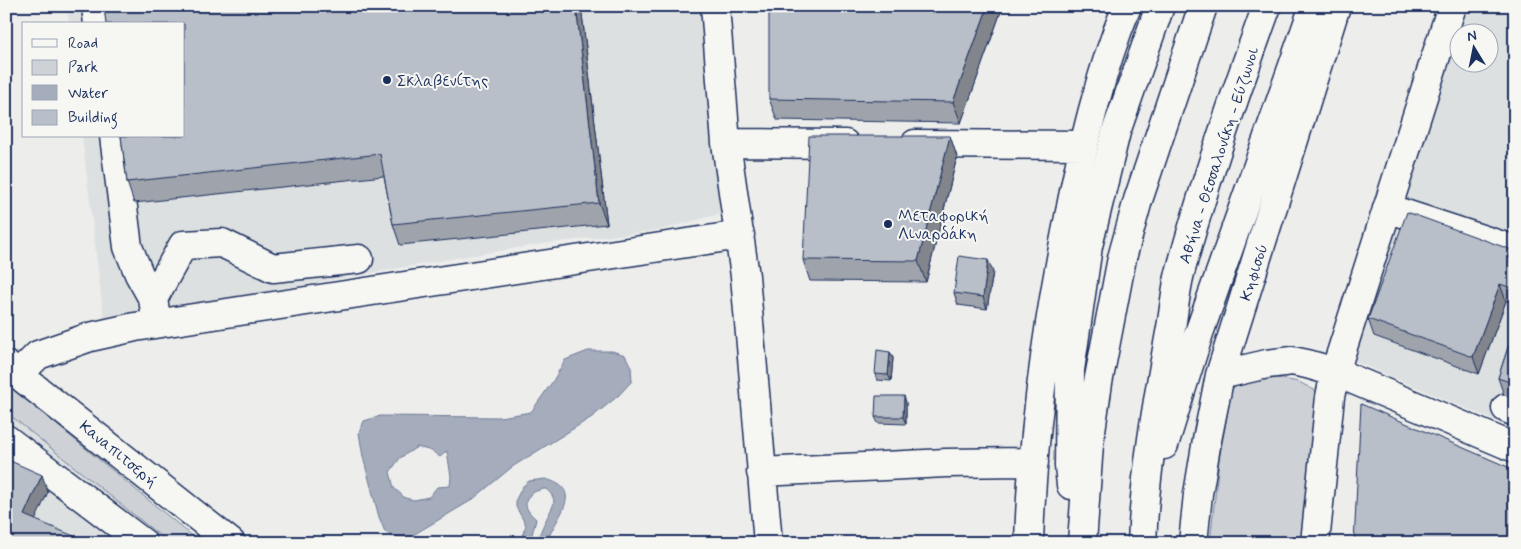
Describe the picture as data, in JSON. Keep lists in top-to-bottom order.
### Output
{
  "streets": {
    "main road": ["Αθήνα - Θεσσαλονίκη - Εύζωνοι", "Κηφισού", "Καναπιτσερή"]
  },
  "places": ["Σκλαβενίτης", "Μεταφορική Λιναρδάκη"],
  "legend": [
    "Road",
    "Park",
    "Water",
    "Building"
  ],
  "north": "top"
}
